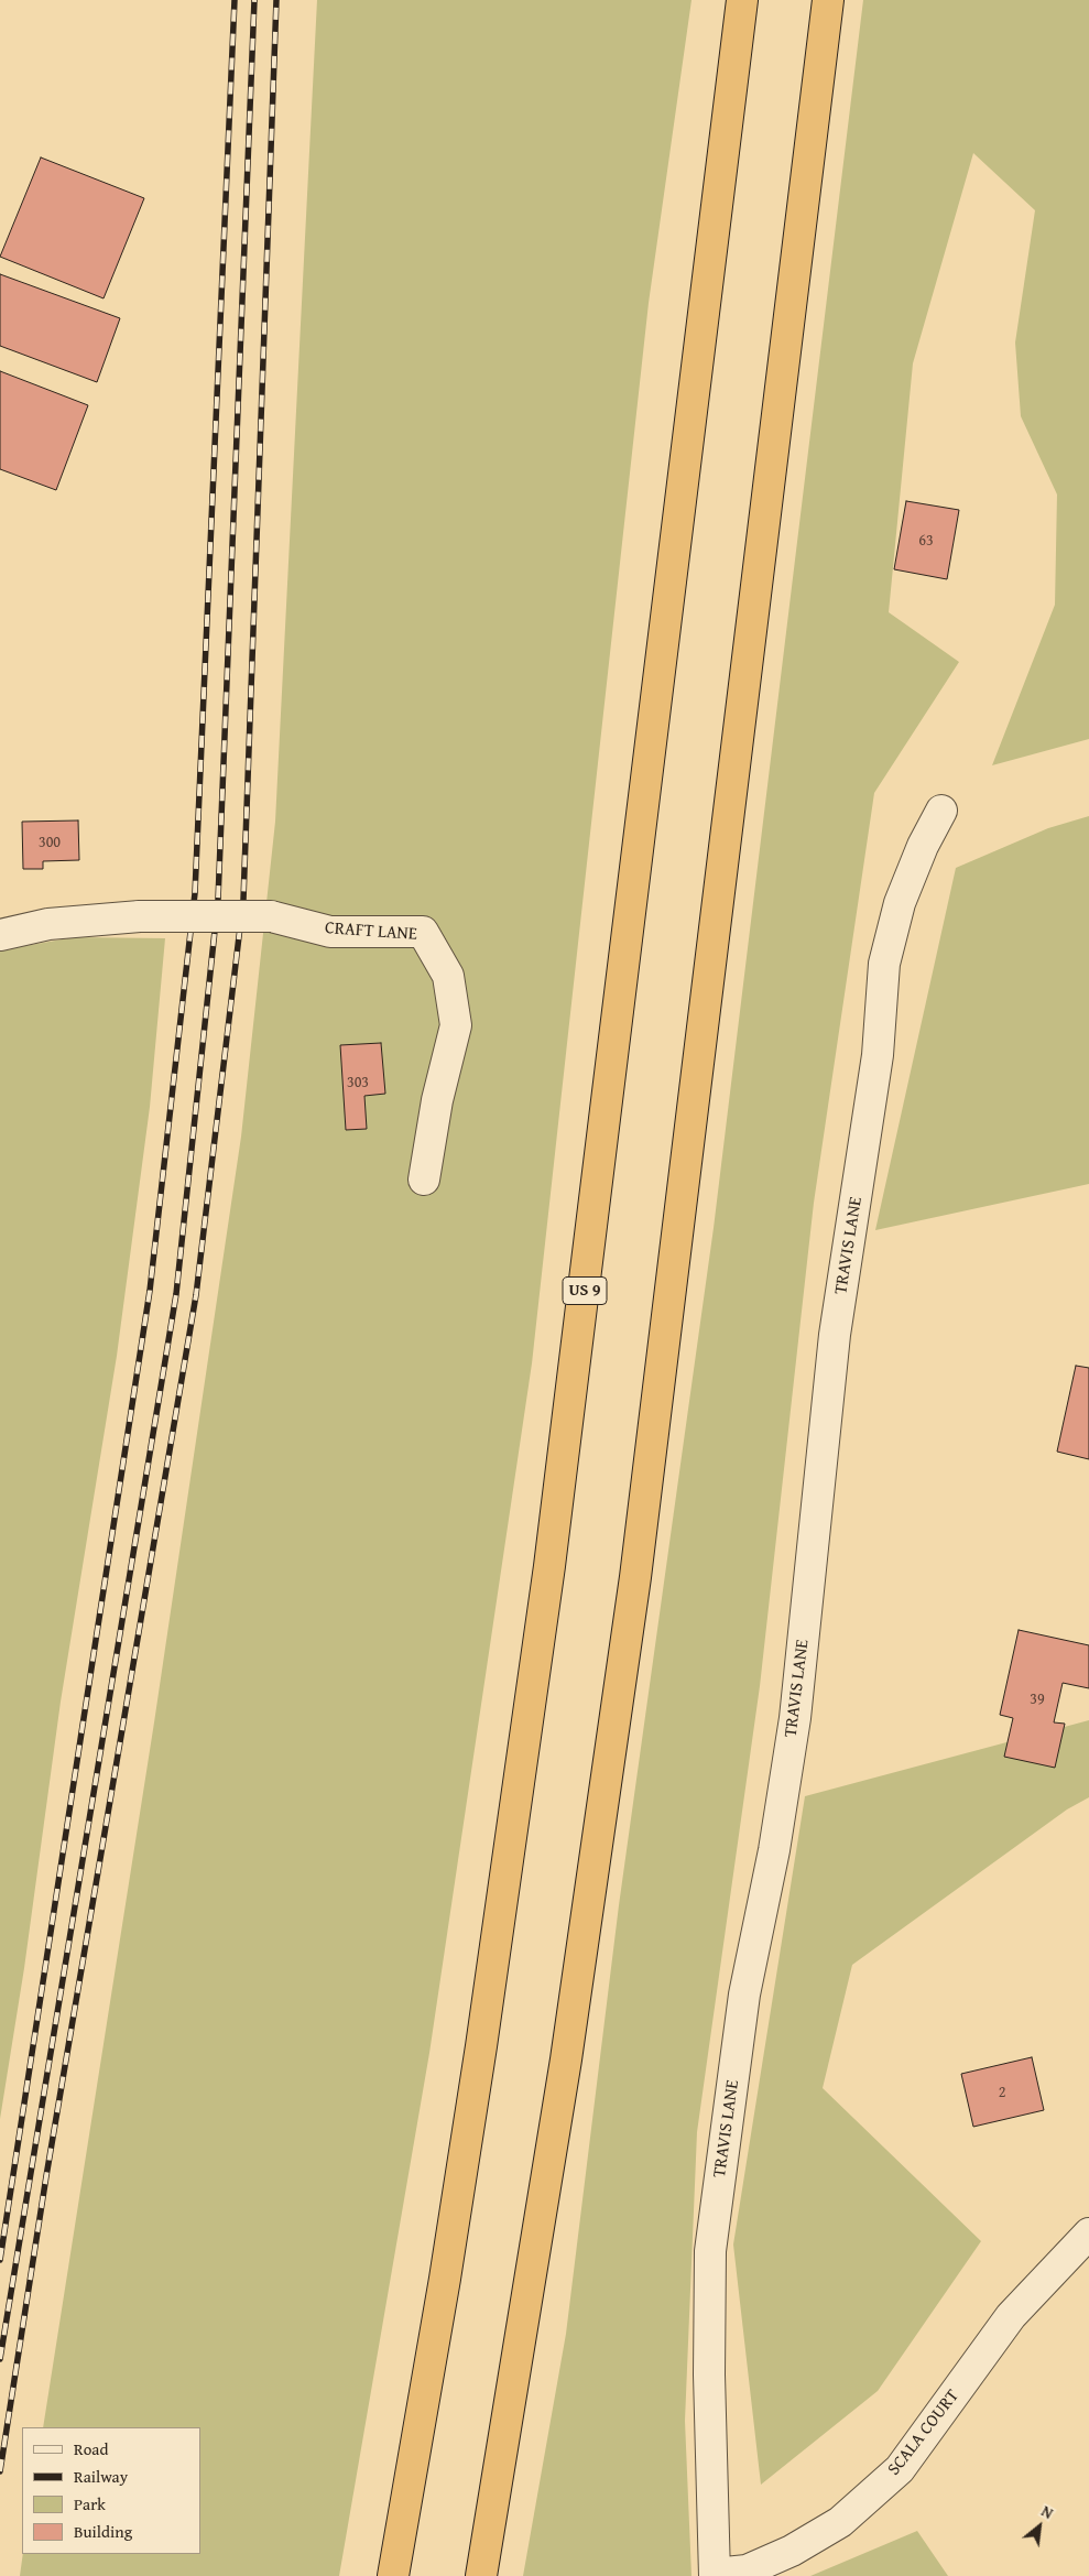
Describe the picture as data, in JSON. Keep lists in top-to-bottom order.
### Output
{
  "streets": {
    "highway": ["US 9"],
    "street": ["CRAFT LANE", "TRAVIS LANE", "SCALA COURT"]
  },
  "crossings": [
    ["TRAVIS LANE", "SCALA COURT"]
  ],
  "house_numbers": [
    "63",
    "300",
    "303",
    "39",
    "2"
  ],
  "legend": [
    "Road",
    "Railway",
    "Park",
    "Building"
  ],
  "north": "top right"
}
